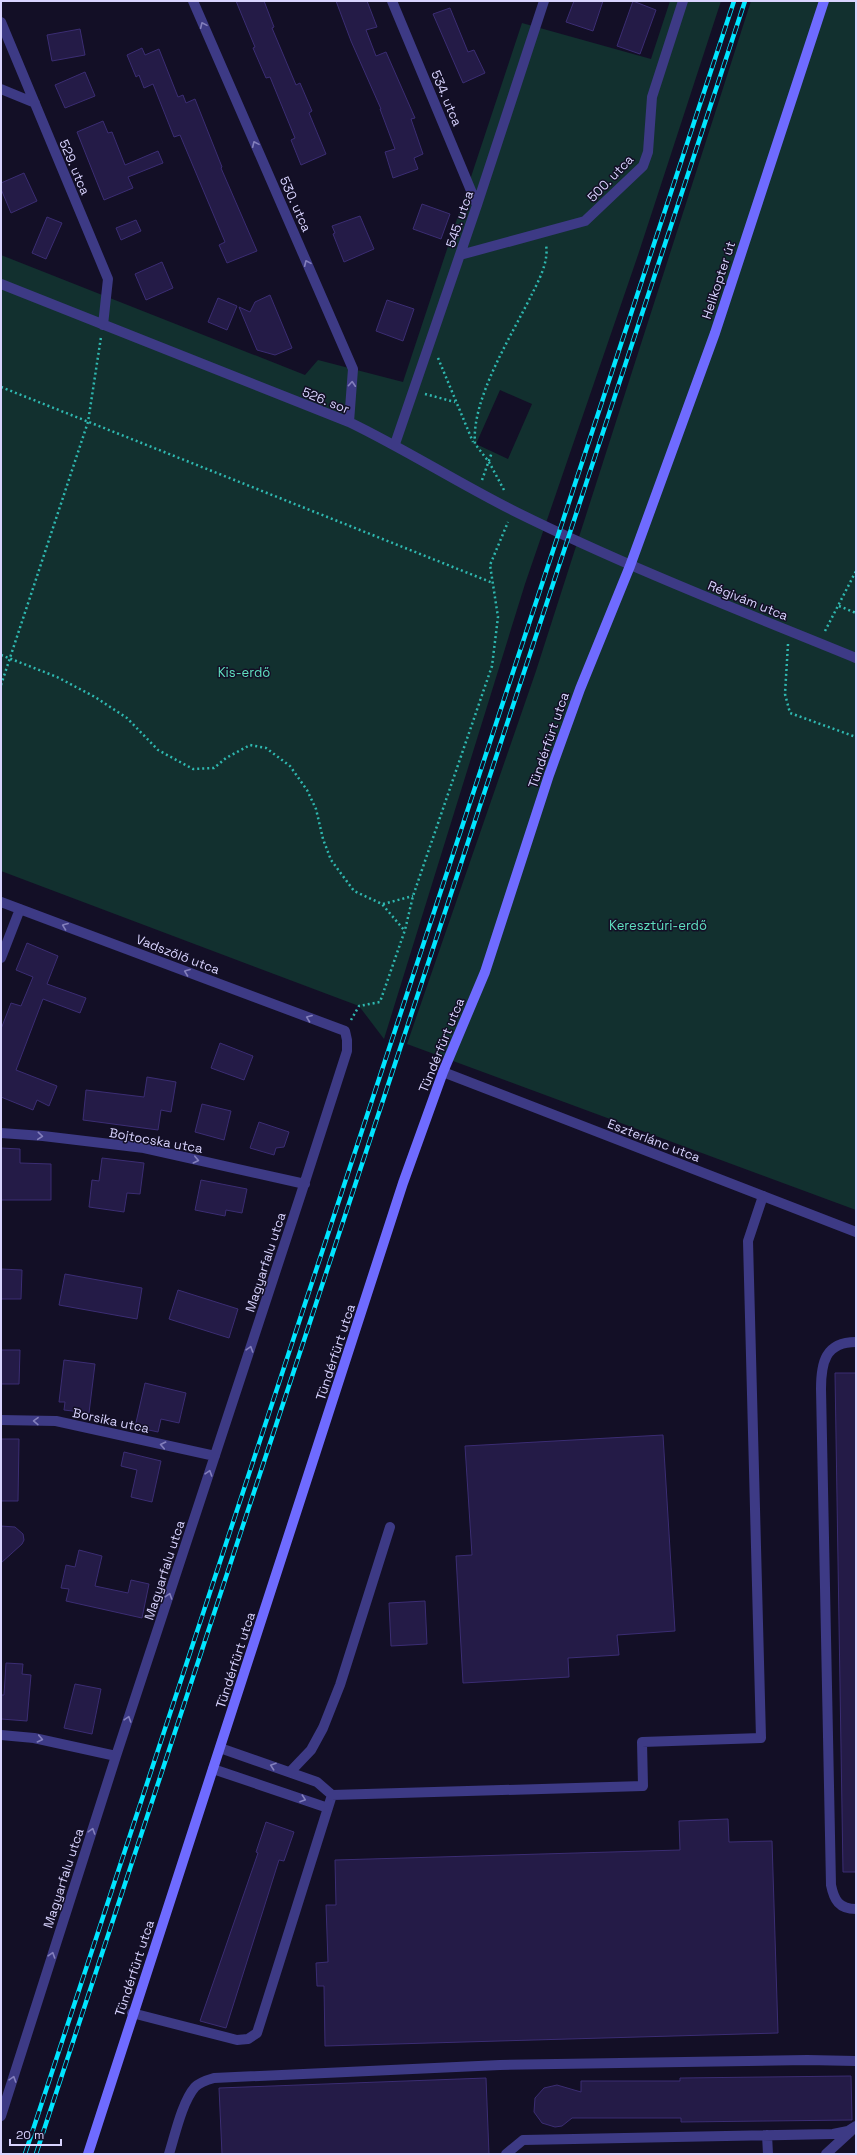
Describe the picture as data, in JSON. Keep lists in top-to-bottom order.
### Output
{
  "streets": {
    "street": [
      "534. utca",
      "529. utca",
      "500. utca",
      "530. utca",
      "545. utca",
      "Helikopter út",
      "526. sor",
      "Régivám utca",
      "Tündérfürt utca",
      "Vadszőlő utca",
      "Bojtocska utca",
      "Eszterlánc utca",
      "Magyarfalu utca",
      "Borsika utca"
    ]
  },
  "crossings": [
    ["534. utca", "545. utca"],
    ["529. utca", "526. sor"],
    ["500. utca", "545. utca"],
    ["530. utca", "526. sor"],
    ["545. utca", "526. sor"],
    ["Helikopter út", "526. sor"],
    ["Helikopter út", "Régivám utca"],
    ["Helikopter út", "Tündérfürt utca"],
    ["526. sor", "Régivám utca"],
    ["526. sor", "Tündérfürt utca"],
    ["Régivám utca", "Tündérfürt utca"],
    ["Tündérfürt utca", "Eszterlánc utca"],
    ["Vadszőlő utca", "Magyarfalu utca"],
    ["Bojtocska utca", "Magyarfalu utca"],
    ["Magyarfalu utca", "Borsika utca"]
  ],
  "one_way": [
    "530. utca",
    "Vadszőlő utca",
    "Bojtocska utca",
    "Magyarfalu utca",
    "Borsika utca"
  ],
  "parks": ["Kis-erdő", "Keresztúri-erdő"],
  "scale_bar": "20 m"
}
